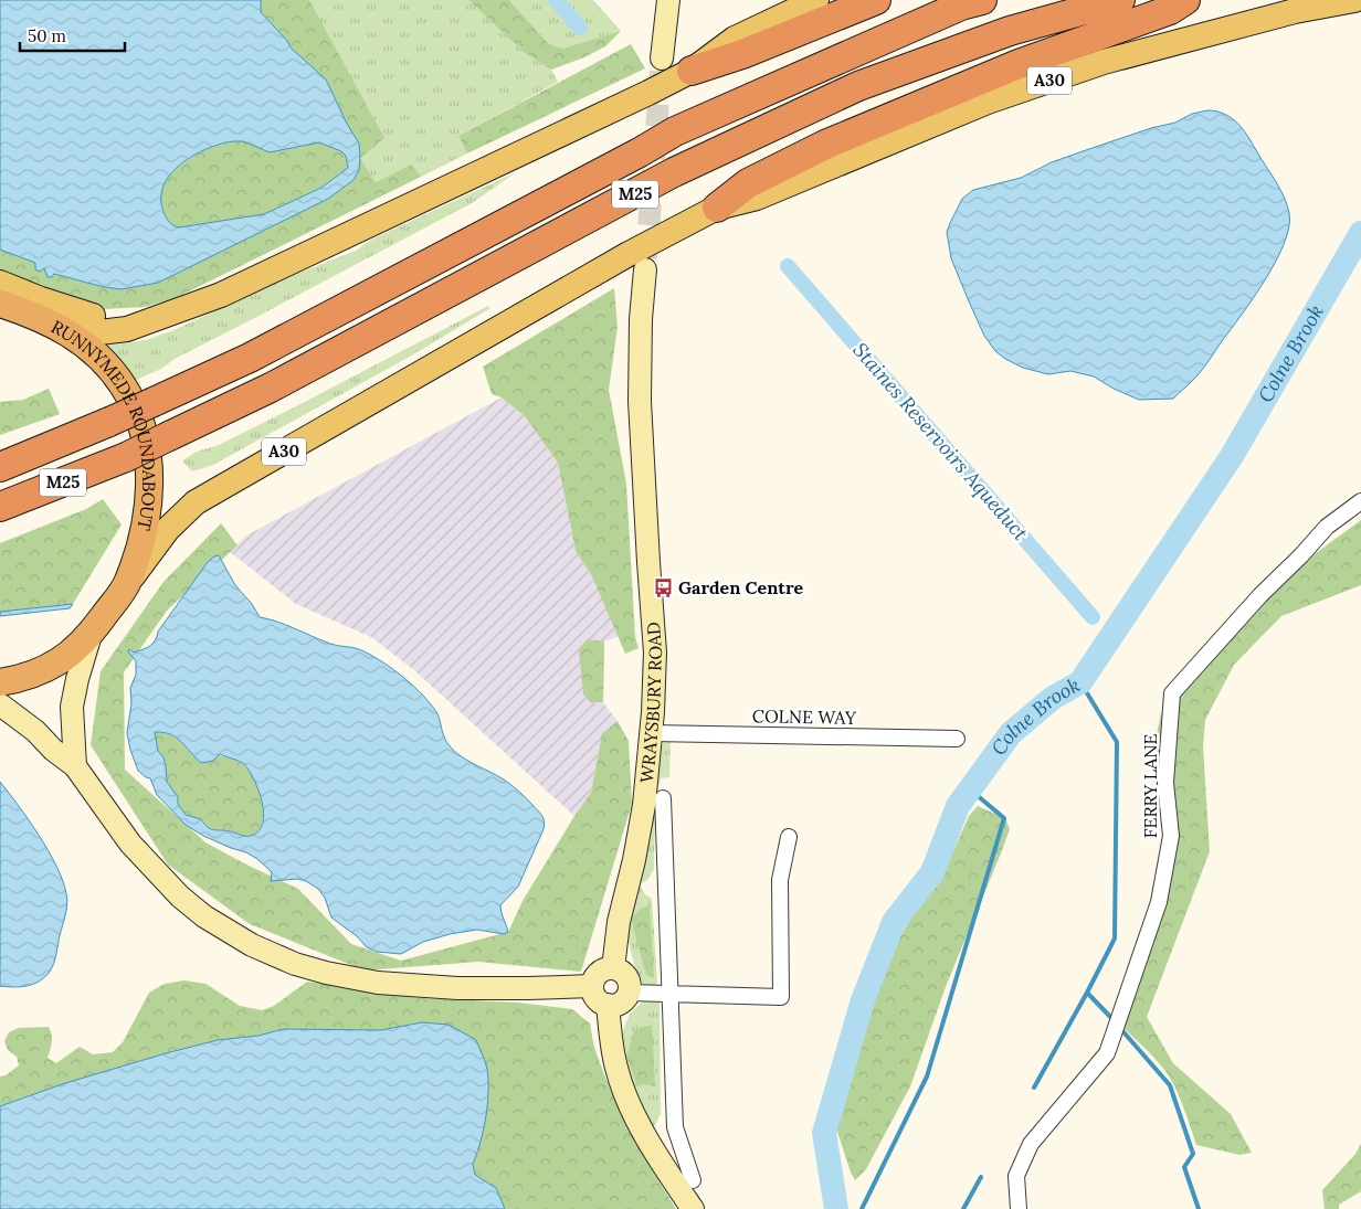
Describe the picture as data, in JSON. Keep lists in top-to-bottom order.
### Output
{
  "streets": {
    "highway": ["M25", "RUNNYMEDE ROUNDABOUT"],
    "main road": ["A30", "WRAYSBURY ROAD"],
    "street": ["COLNE WAY", "FERRY LANE"]
  },
  "crossings": [
    ["A30", "RUNNYMEDE ROUNDABOUT"],
    ["WRAYSBURY ROAD", "COLNE WAY"]
  ],
  "water": ["Colne Brook", "Staines Reservoirs Aqueduct"],
  "places": {
    "bus stop": ["Garden Centre"]
  },
  "scale_bar": "50 m"
}
